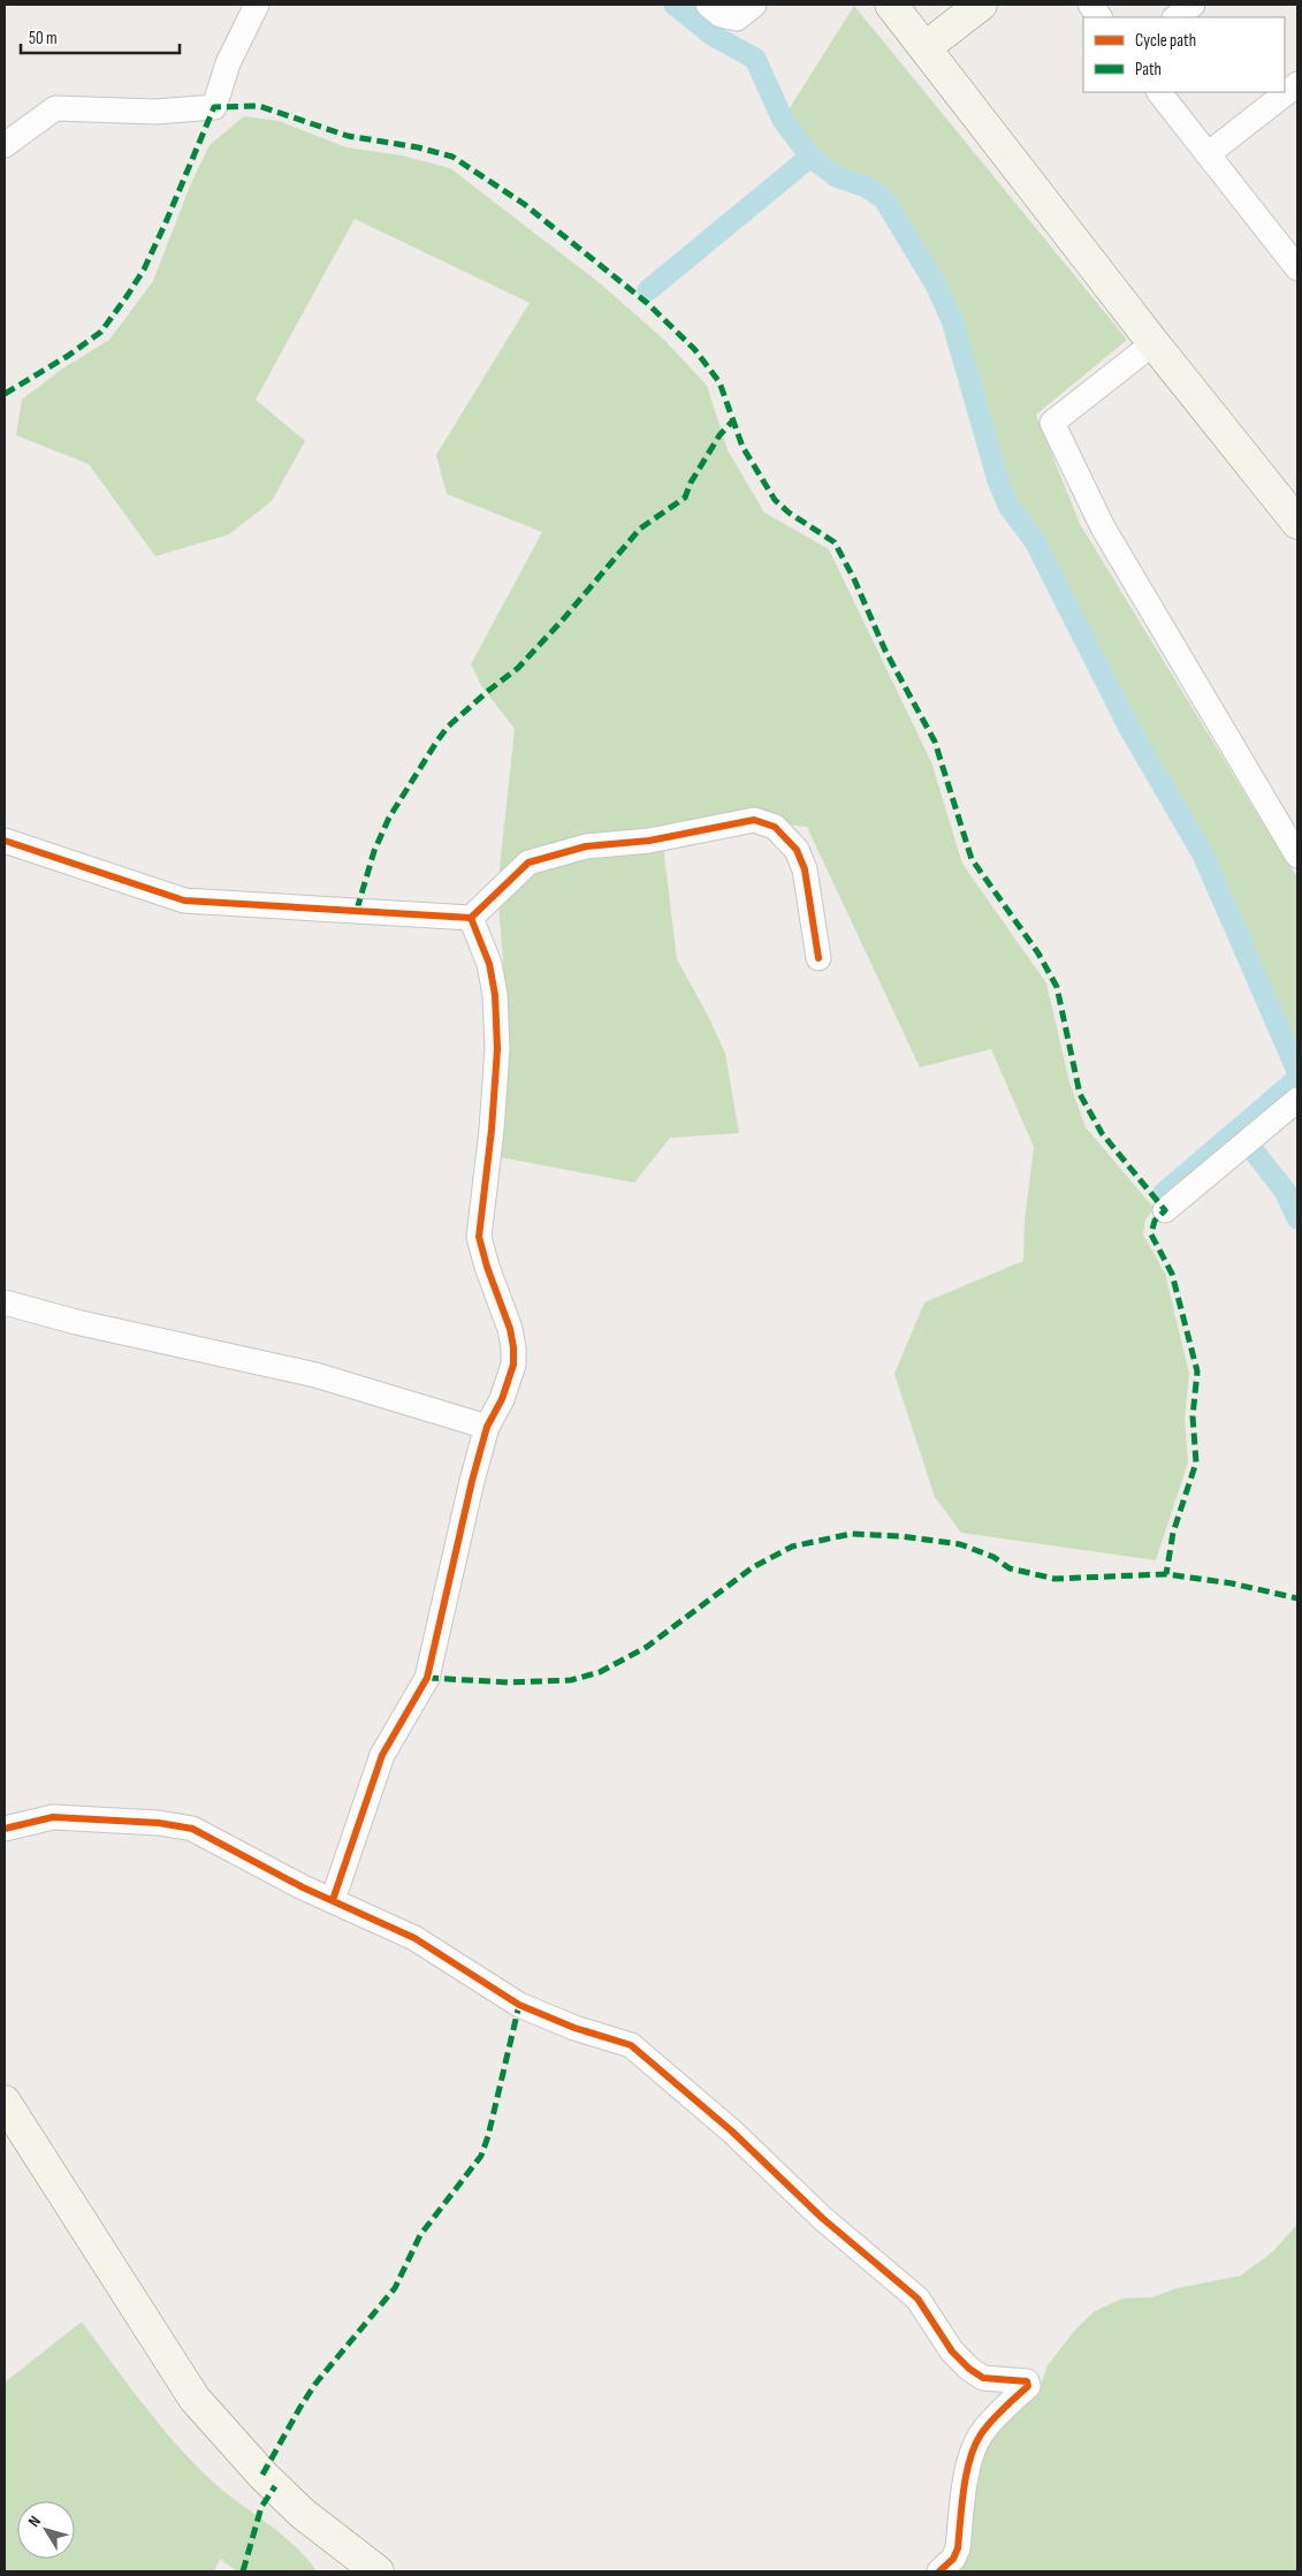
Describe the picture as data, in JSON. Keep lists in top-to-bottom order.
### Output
{
  "legend": ["Cycle path", "Path"],
  "scale_bar": "50 m",
  "north": "top left"
}
